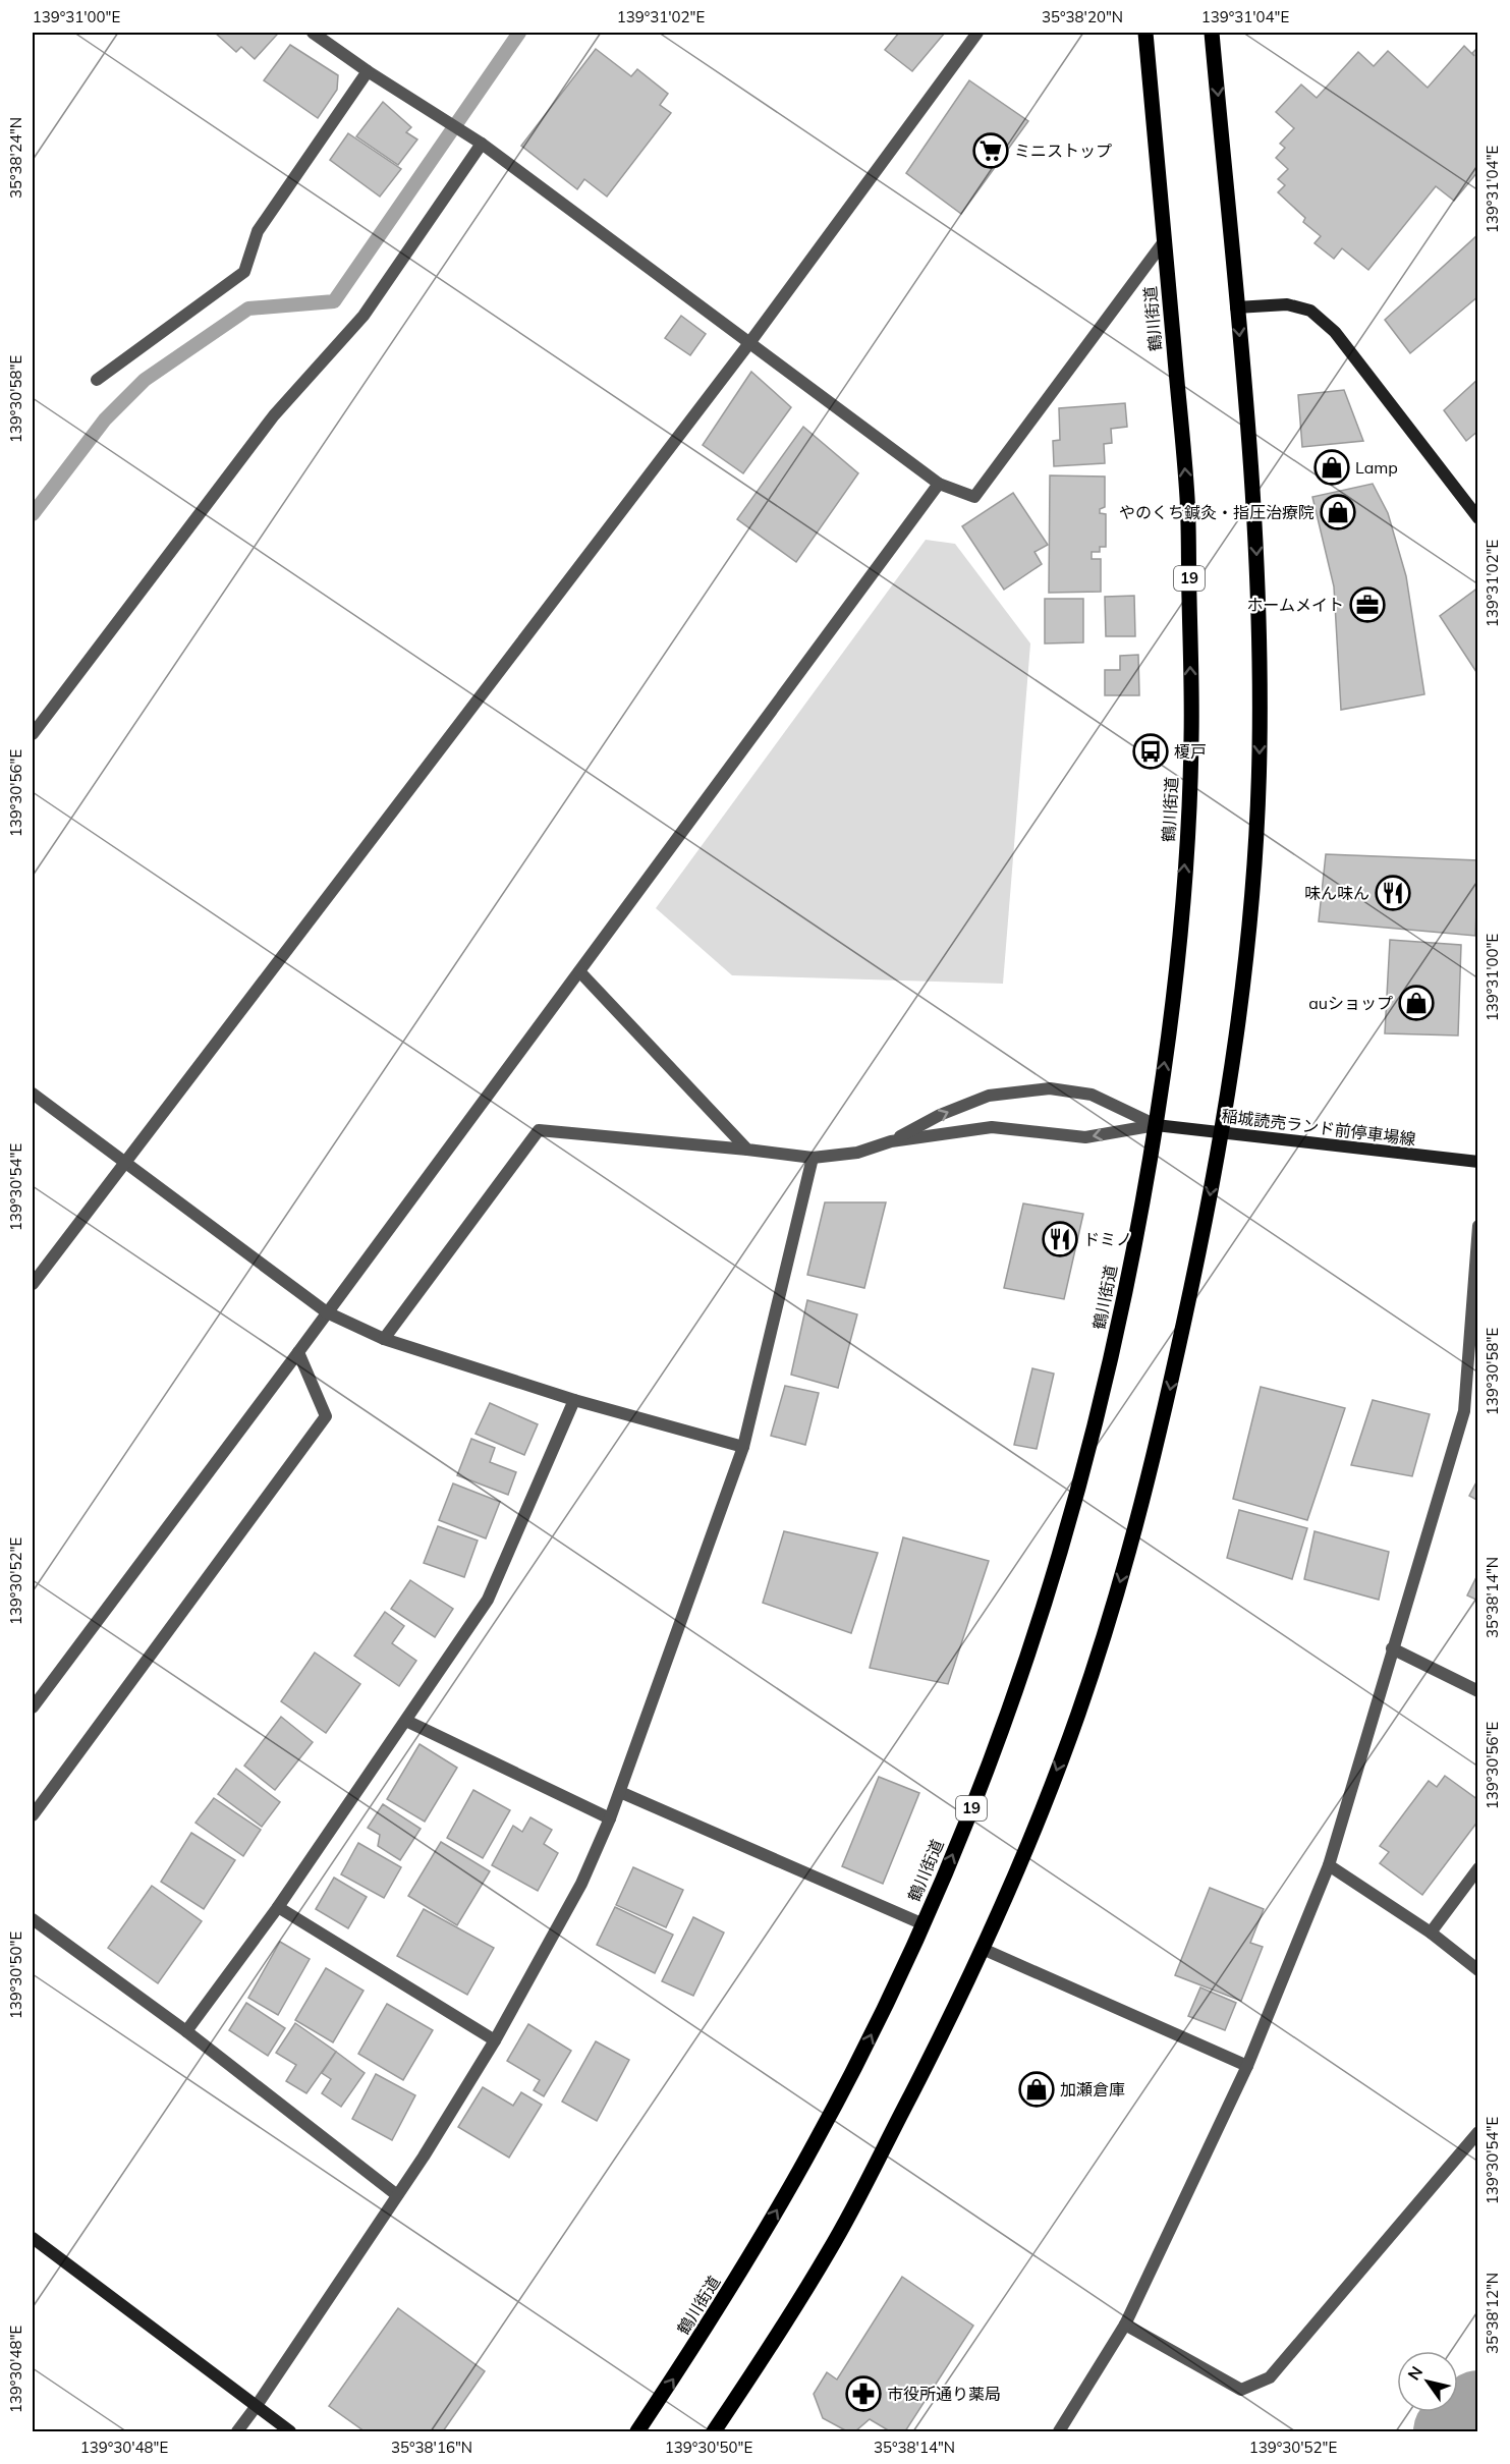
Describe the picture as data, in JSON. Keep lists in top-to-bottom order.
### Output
{
  "streets": {
    "main road": ["鶴川街道", "19", "稲城読売ランド前停車場線"]
  },
  "crossings": [
    ["鶴川街道", "稲城読売ランド前停車場線"]
  ],
  "places": {
    "supermarket": ["ミニストップ"],
    "shop": [
      "Lamp",
      "やのくち鍼灸・指圧治療院",
      "auショップ",
      "加瀬倉庫"
    ],
    "office": ["ホームメイト"],
    "bus stop": ["榎戸"],
    "restaurant": ["味ん味ん", "ドミノ"],
    "pharmacy": ["市役所通り薬局"]
  },
  "north": "top left",
  "coordinates": [
    "139°31'00\"E",
    "139°31'02\"E",
    "35°38'20\"N",
    "139°31'04\"E",
    "35°38'24\"N",
    "139°30'58\"E",
    "139°30'56\"E",
    "139°30'54\"E",
    "139°30'52\"E",
    "35°38'14\"N",
    "139°30'50\"E",
    "35°38'12\"N",
    "139°30'48\"E",
    "35°38'16\"N"
  ]
}
